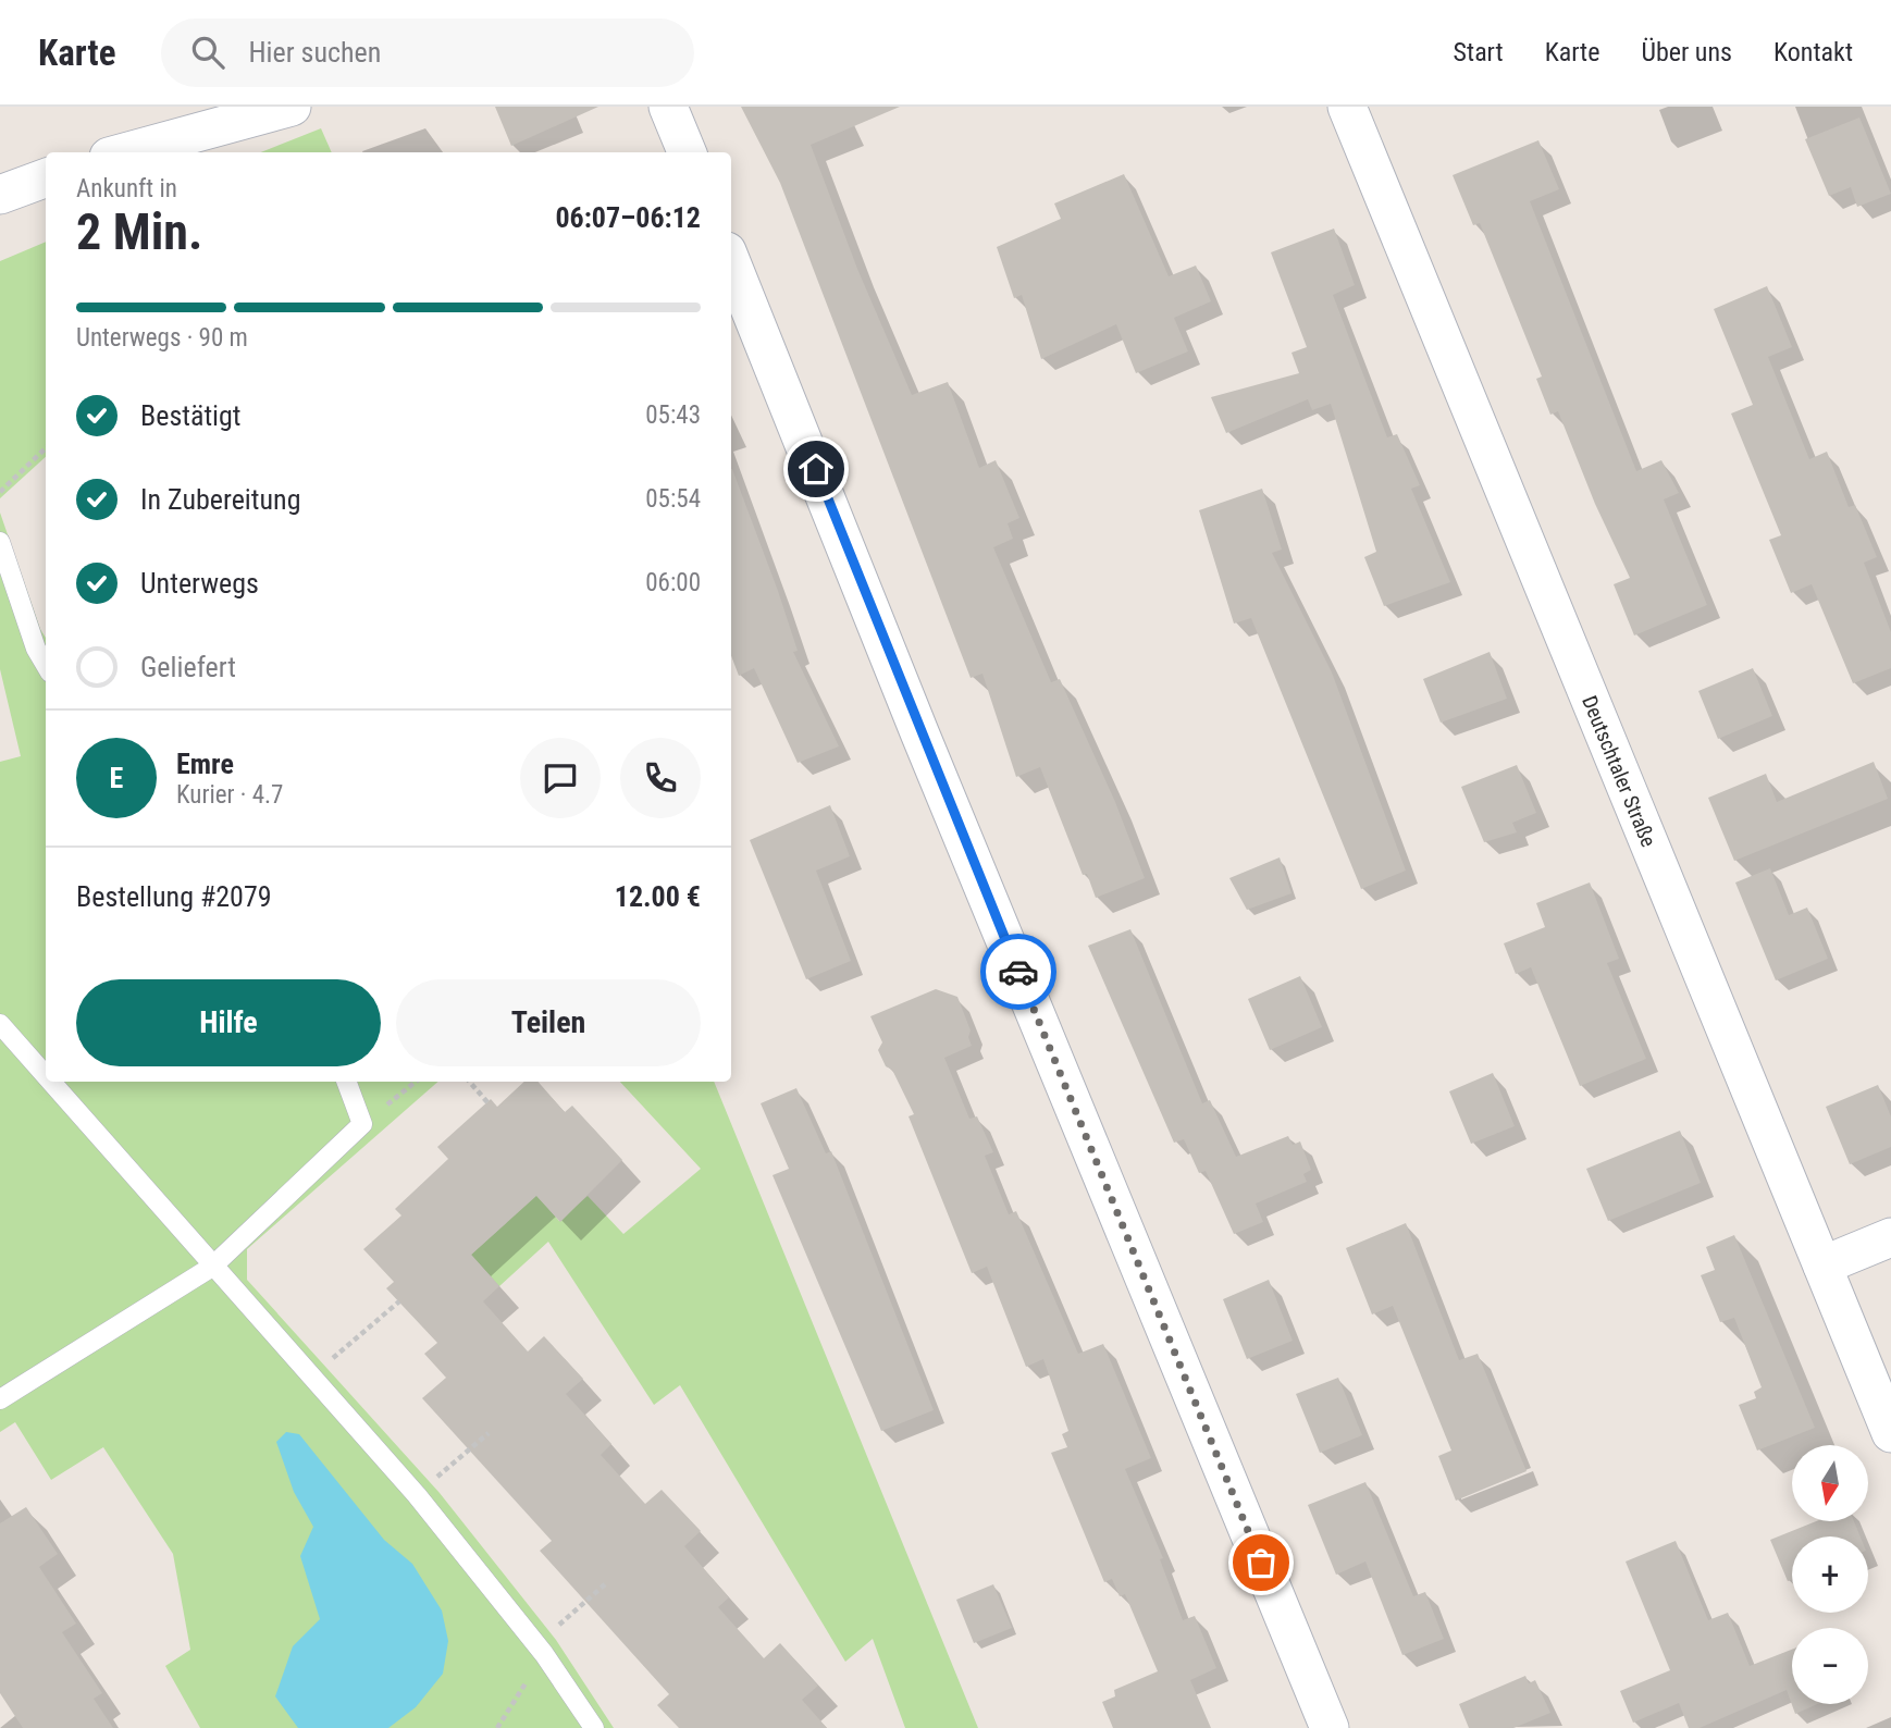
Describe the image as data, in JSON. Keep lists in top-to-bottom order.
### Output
{
  "streets": {
    "street": ["Deutschtaler Straße"]
  },
  "north": "bottom",
  "page": {
    "header": "Karte",
    "search": "Hier suchen",
    "nav": [
      "Start",
      "Karte",
      "Über uns",
      "Kontakt"
    ],
    "heading": ["2 Min.", "Ankunft in", "06:07–06:12"],
    "panel": [
      "Emre",
      "Kurier · 4.7",
      "Bestellung #2079",
      "12.00 €"
    ],
    "bar": "Unterwegs · 90 m",
    "list": [
      ["Bestätigt", "05:43"],
      ["In Zubereitung", "05:54"],
      ["Unterwegs", "06:00"],
      "Geliefert"
    ],
    "round": "E",
    "buttons": ["Hilfe", "Teilen"],
    "map_buttons": ["+", "−"]
  }
}
